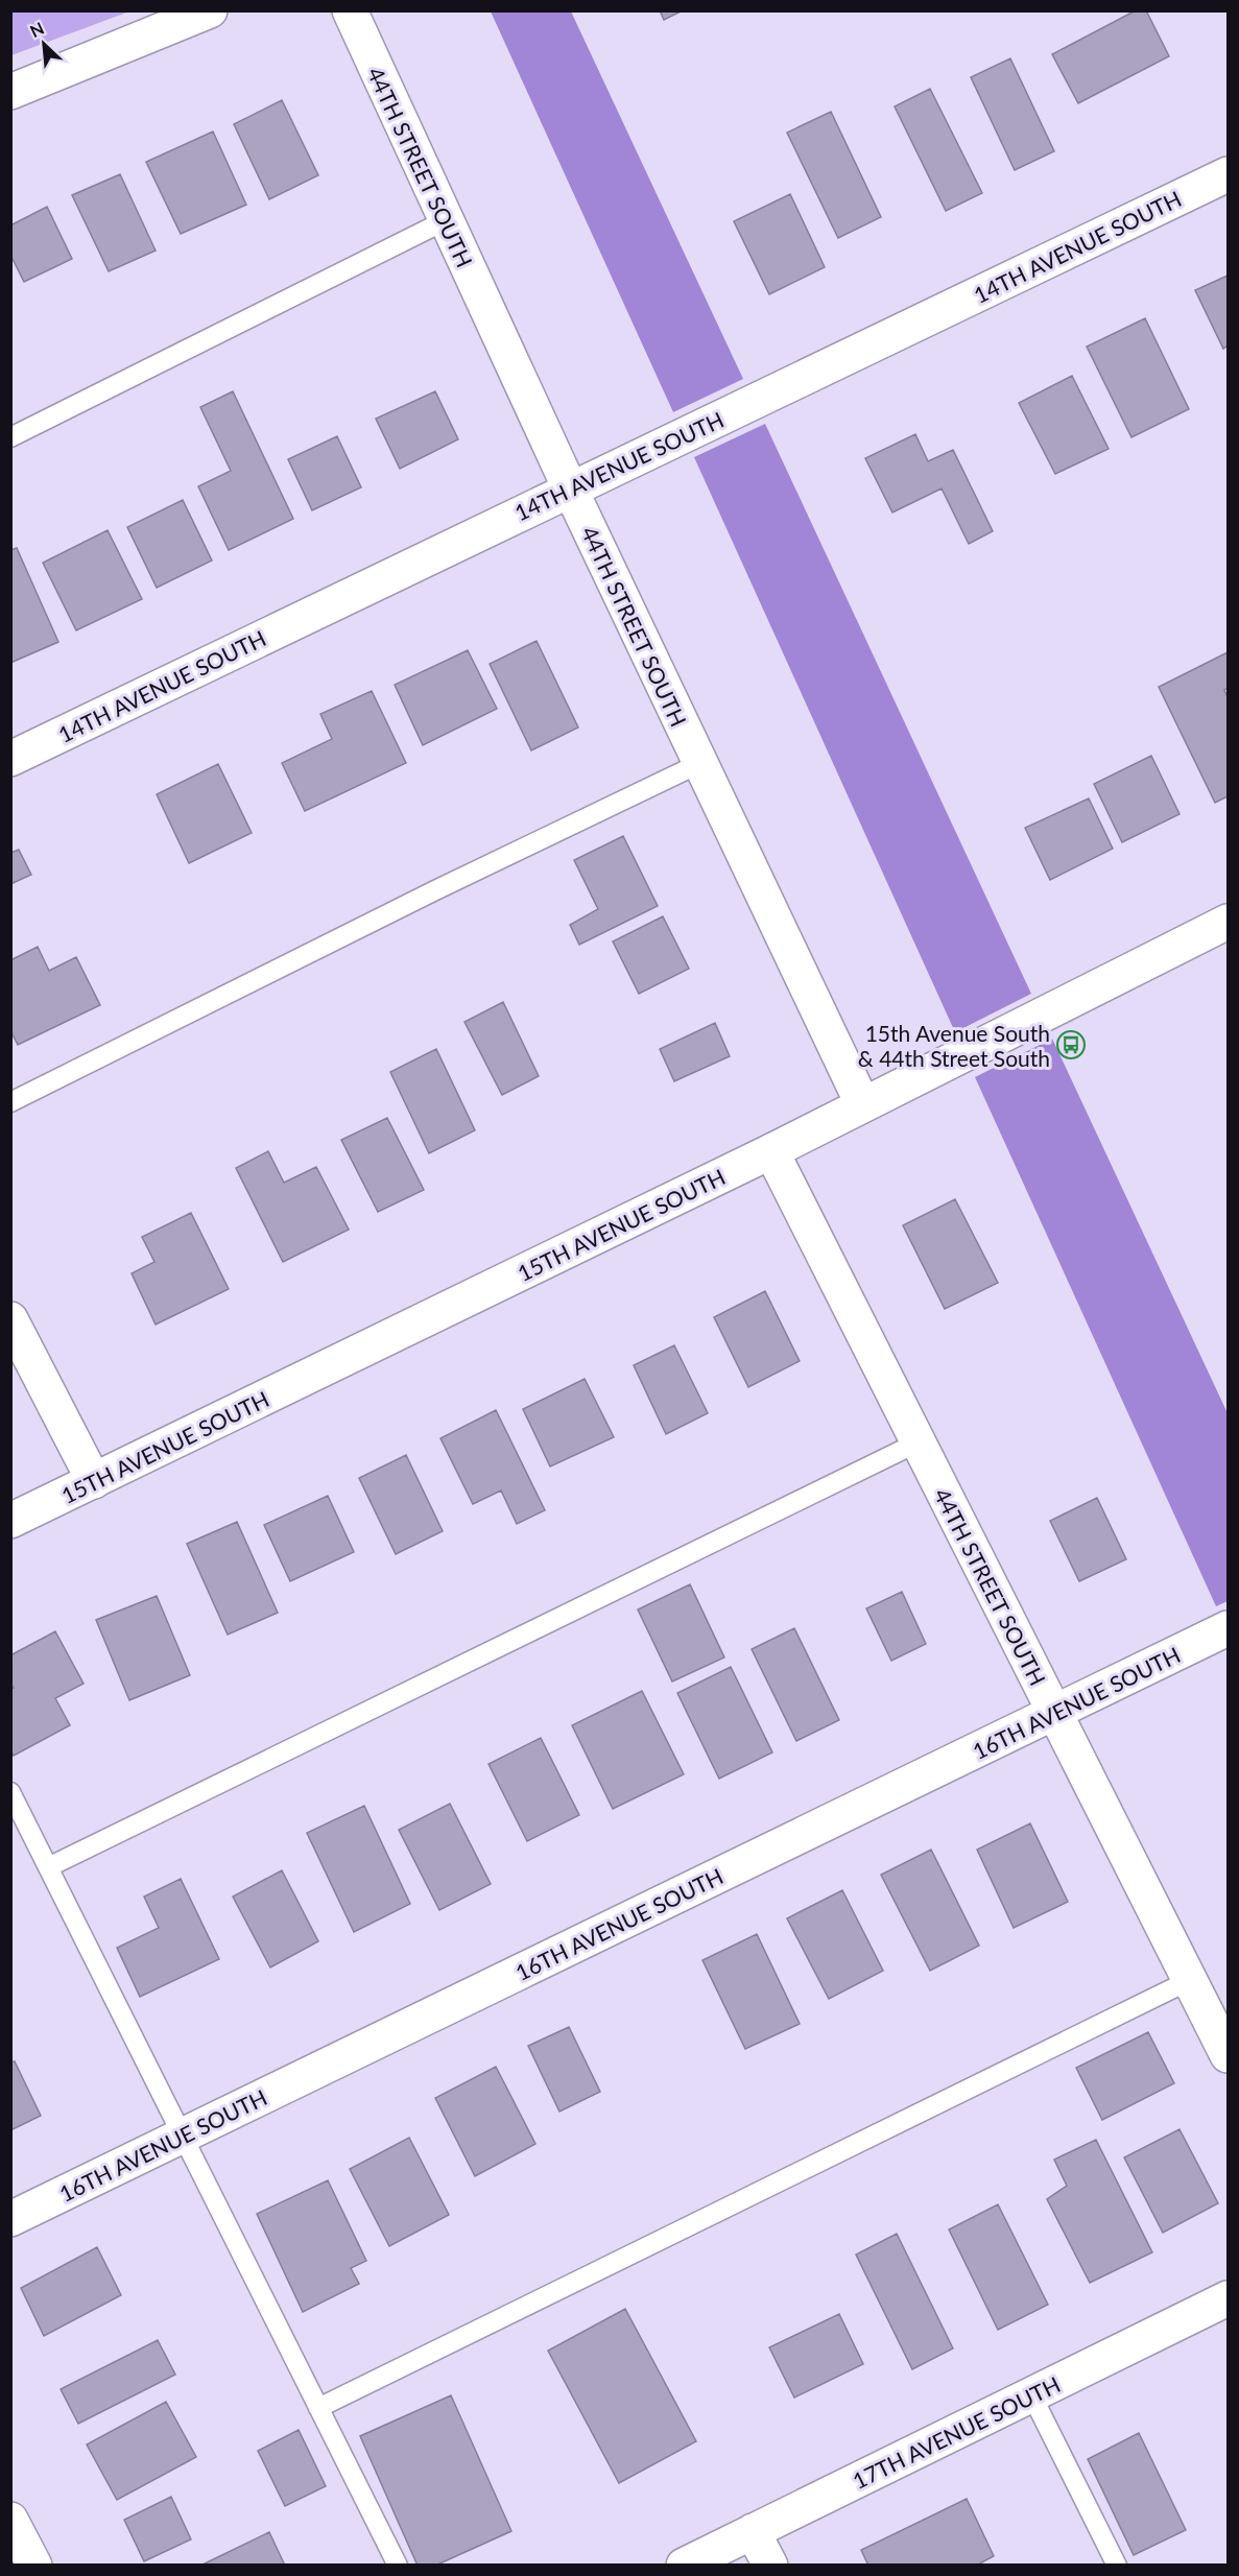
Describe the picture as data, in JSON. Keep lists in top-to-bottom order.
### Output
{
  "streets": {
    "street": [
      "44TH STREET SOUTH",
      "14TH AVENUE SOUTH",
      "15TH AVENUE SOUTH",
      "16TH AVENUE SOUTH",
      "17TH AVENUE SOUTH"
    ]
  },
  "crossings": [
    ["44TH STREET SOUTH", "14TH AVENUE SOUTH"],
    ["44TH STREET SOUTH", "15TH AVENUE SOUTH"],
    ["44TH STREET SOUTH", "16TH AVENUE SOUTH"]
  ],
  "places": {
    "bus stop": ["15th Avenue South & 44th Street South"]
  },
  "north": "top left"
}
